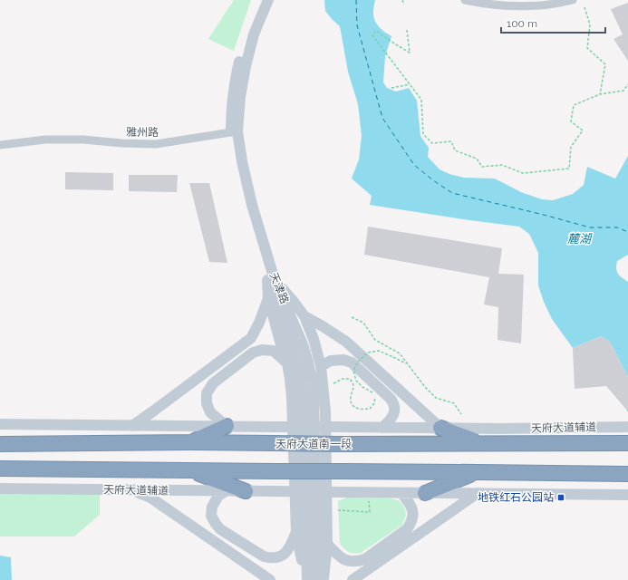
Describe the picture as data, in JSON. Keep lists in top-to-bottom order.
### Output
{
  "streets": {
    "highway": ["天府大道南一段"],
    "street": ["雅州路", "天津路", "天府大道辅道"]
  },
  "crossings": [
    ["雅州路", "天津路"]
  ],
  "water": ["麓湖"],
  "places": {
    "transit": ["地铁红石公园站"]
  },
  "scale_bar": "100 m"
}
